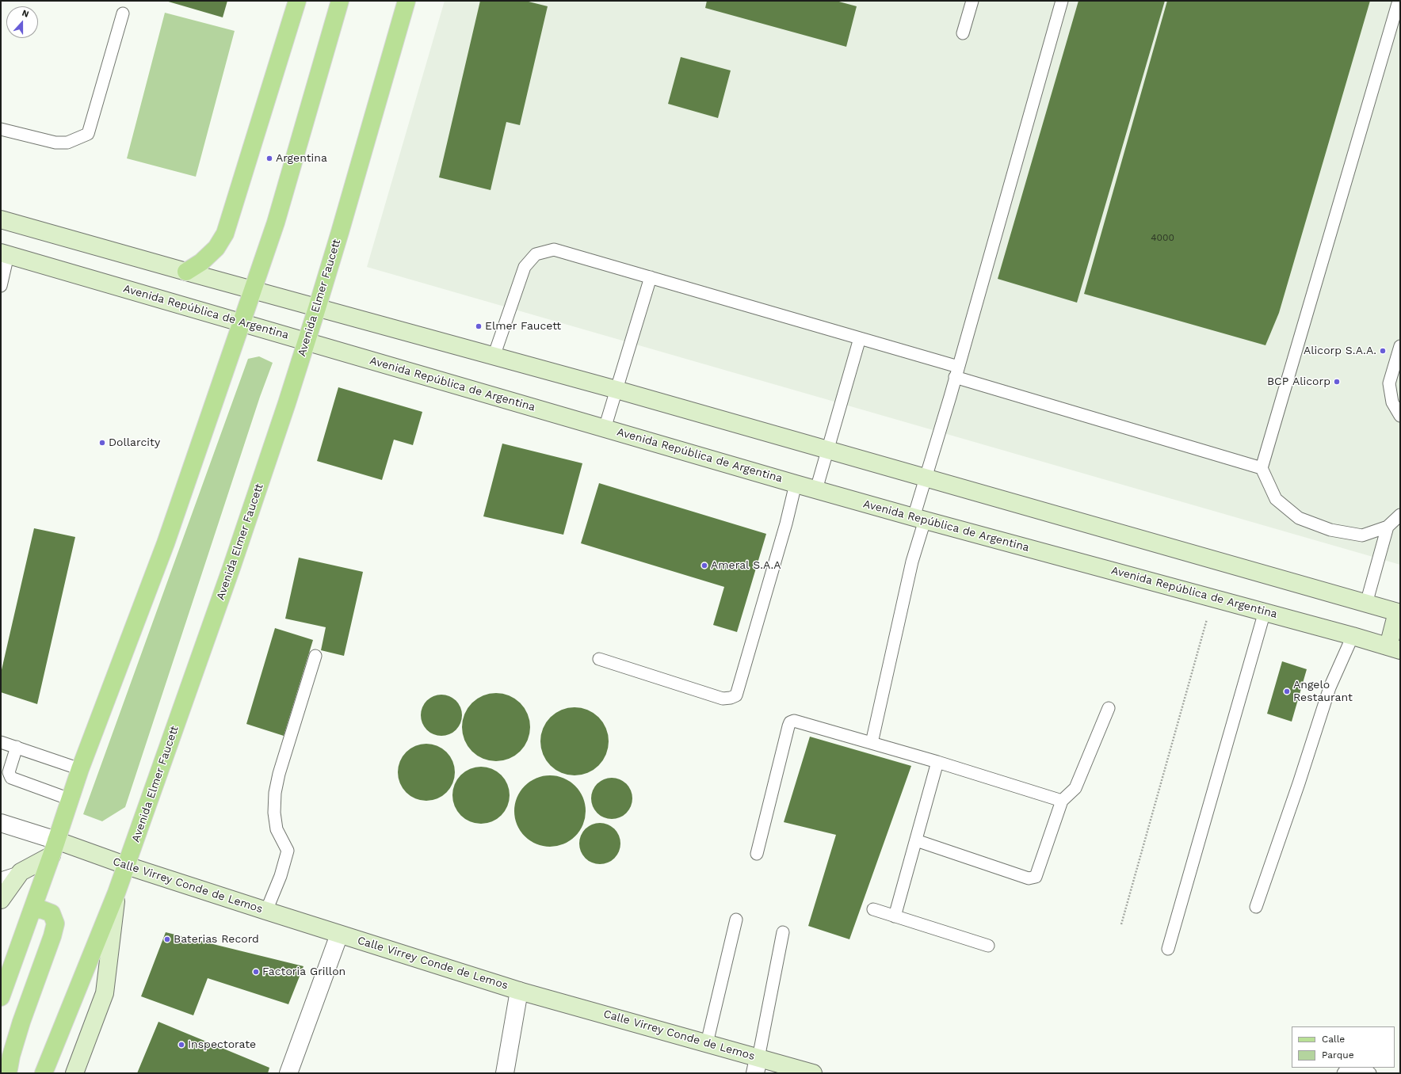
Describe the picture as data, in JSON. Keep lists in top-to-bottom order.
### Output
{
  "streets": {
    "main road": ["Avenida Elmer Faucett", "Avenida República de Argentina", "Calle Virrey Conde de Lemos"]
  },
  "crossings": [
    ["Avenida Elmer Faucett", "Avenida República de Argentina"],
    ["Avenida Elmer Faucett", "Calle Virrey Conde de Lemos"]
  ],
  "places": [
    "Argentina",
    "Elmer Faucett",
    "Alicorp S.A.A.",
    "BCP Alicorp",
    "Dollarcity",
    "Ameral S.A.A",
    "Angelo Restaurant",
    "Baterias Record",
    "Factoria Grillon",
    "Inspectorate"
  ],
  "house_numbers": ["4000"],
  "legend": ["Calle", "Parque"],
  "north": "top"
}
